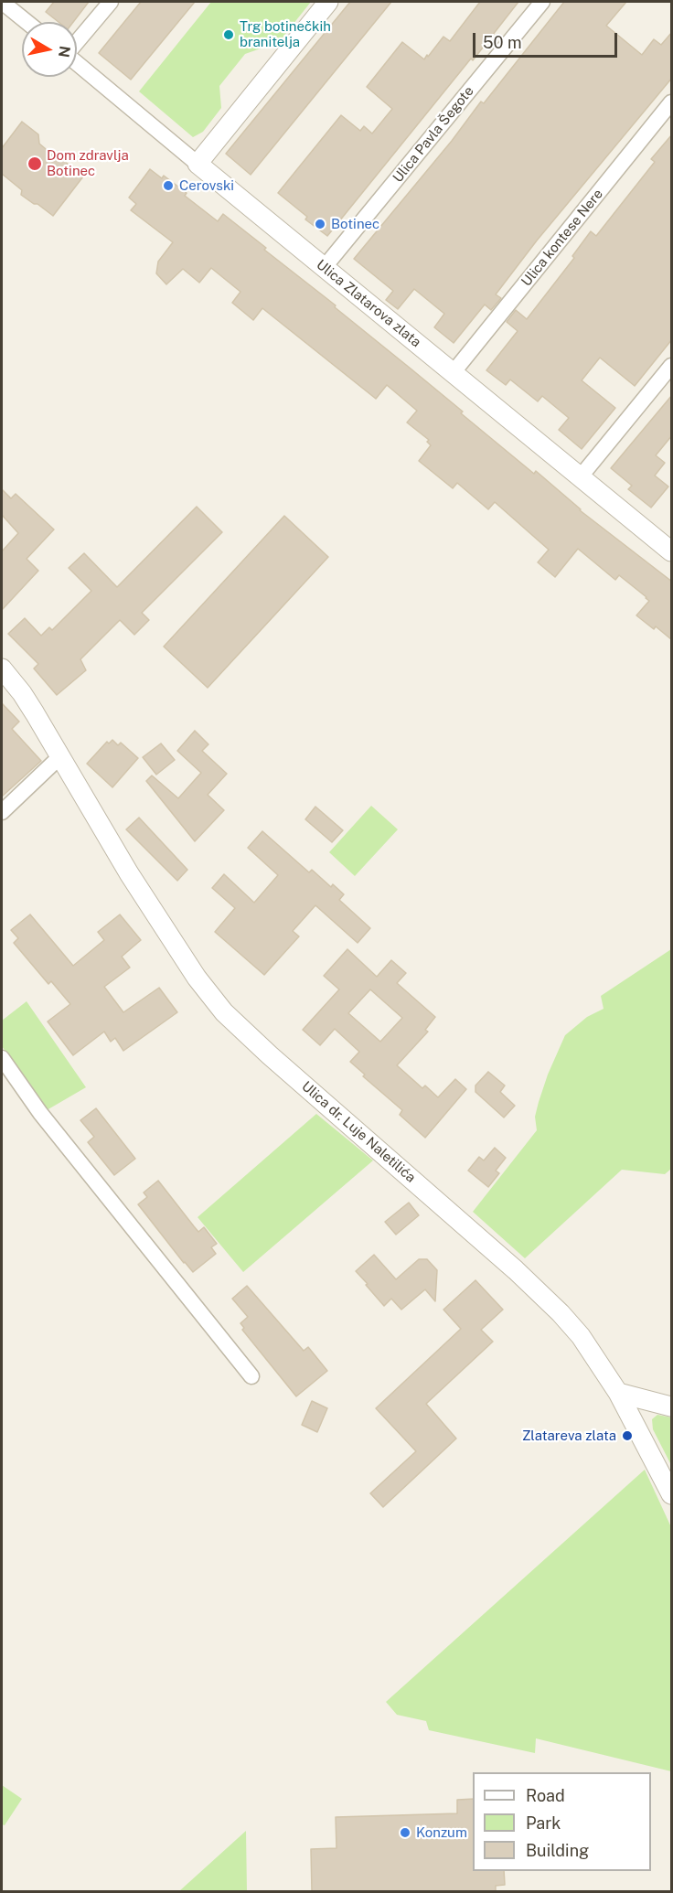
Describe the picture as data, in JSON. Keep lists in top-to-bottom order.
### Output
{
  "streets": {
    "street": [
      "Ulica Pavla Šegote",
      "Ulica kontese Nere",
      "Ulica Zlatarova zlata",
      "Ulica dr. Luje Naletilića"
    ]
  },
  "crossings": [
    ["Ulica Pavla Šegote", "Ulica Zlatarova zlata"],
    ["Ulica kontese Nere", "Ulica Zlatarova zlata"]
  ],
  "places": [
    "Trg botinečkih branitelja",
    "Dom zdravlja Botinec",
    "Cerovski",
    "Botinec",
    "Zlatareva zlata",
    "Konzum"
  ],
  "legend": ["Road", "Park", "Building"],
  "scale_bar": "50 m",
  "north": "right"
}
